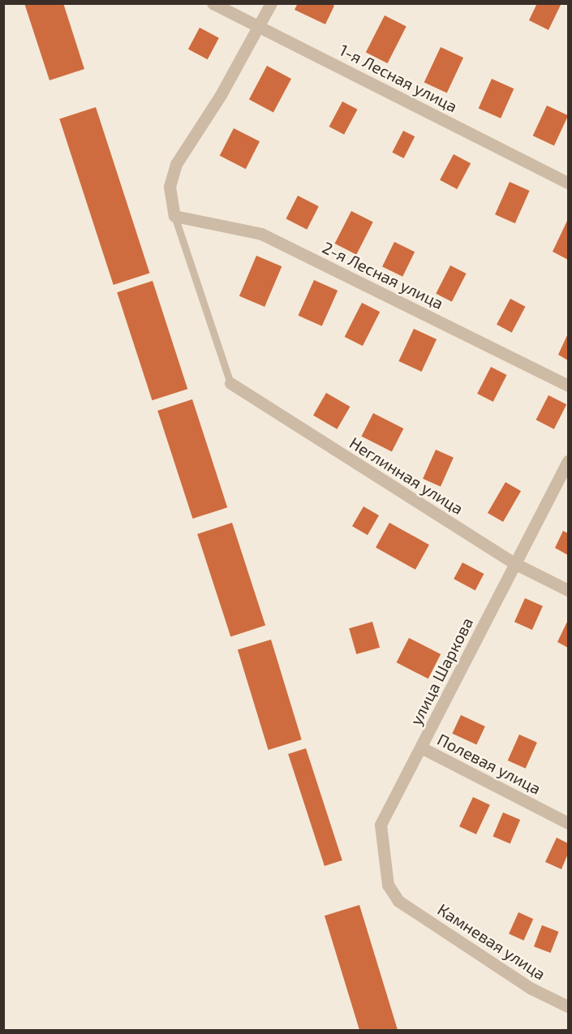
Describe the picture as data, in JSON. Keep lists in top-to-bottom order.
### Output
{
  "streets": {
    "street": [
      "1-я Лесная улица",
      "2-я Лесная улица",
      "Неглинная улица",
      "улица Шаркова",
      "Полевая улица",
      "Камневая улица"
    ]
  },
  "crossings": [
    ["Неглинная улица", "улица Шаркова"],
    ["улица Шаркова", "Полевая улица"],
    ["улица Шаркова", "Камневая улица"]
  ]
}
